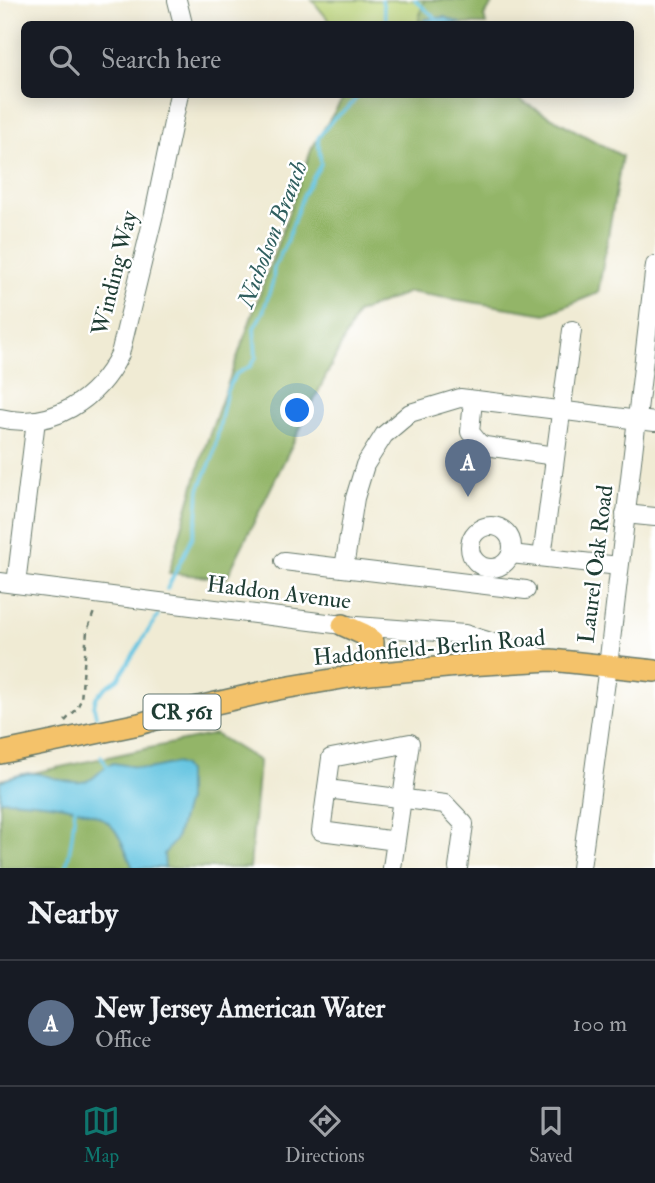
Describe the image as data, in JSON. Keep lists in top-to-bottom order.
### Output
{
  "streets": {
    "main road": ["Haddonfield-Berlin Road", "CR 561"],
    "street": ["Winding Way", "Laurel Oak Road", "Haddon Avenue"]
  },
  "crossings": [
    ["Laurel Oak Road", "Haddonfield-Berlin Road"],
    ["Haddon Avenue", "Haddonfield-Berlin Road"]
  ],
  "water": ["Nicholson Branch"],
  "page": {
    "search": "Search here",
    "pins": "A",
    "heading": "Nearby",
    "list": [
      {
        "mark": "A",
        "name": "New Jersey American Water",
        "note": "Office",
        "value": "100 m"
      }
    ],
    "nav": ["Map", "Directions", "Saved"]
  }
}
